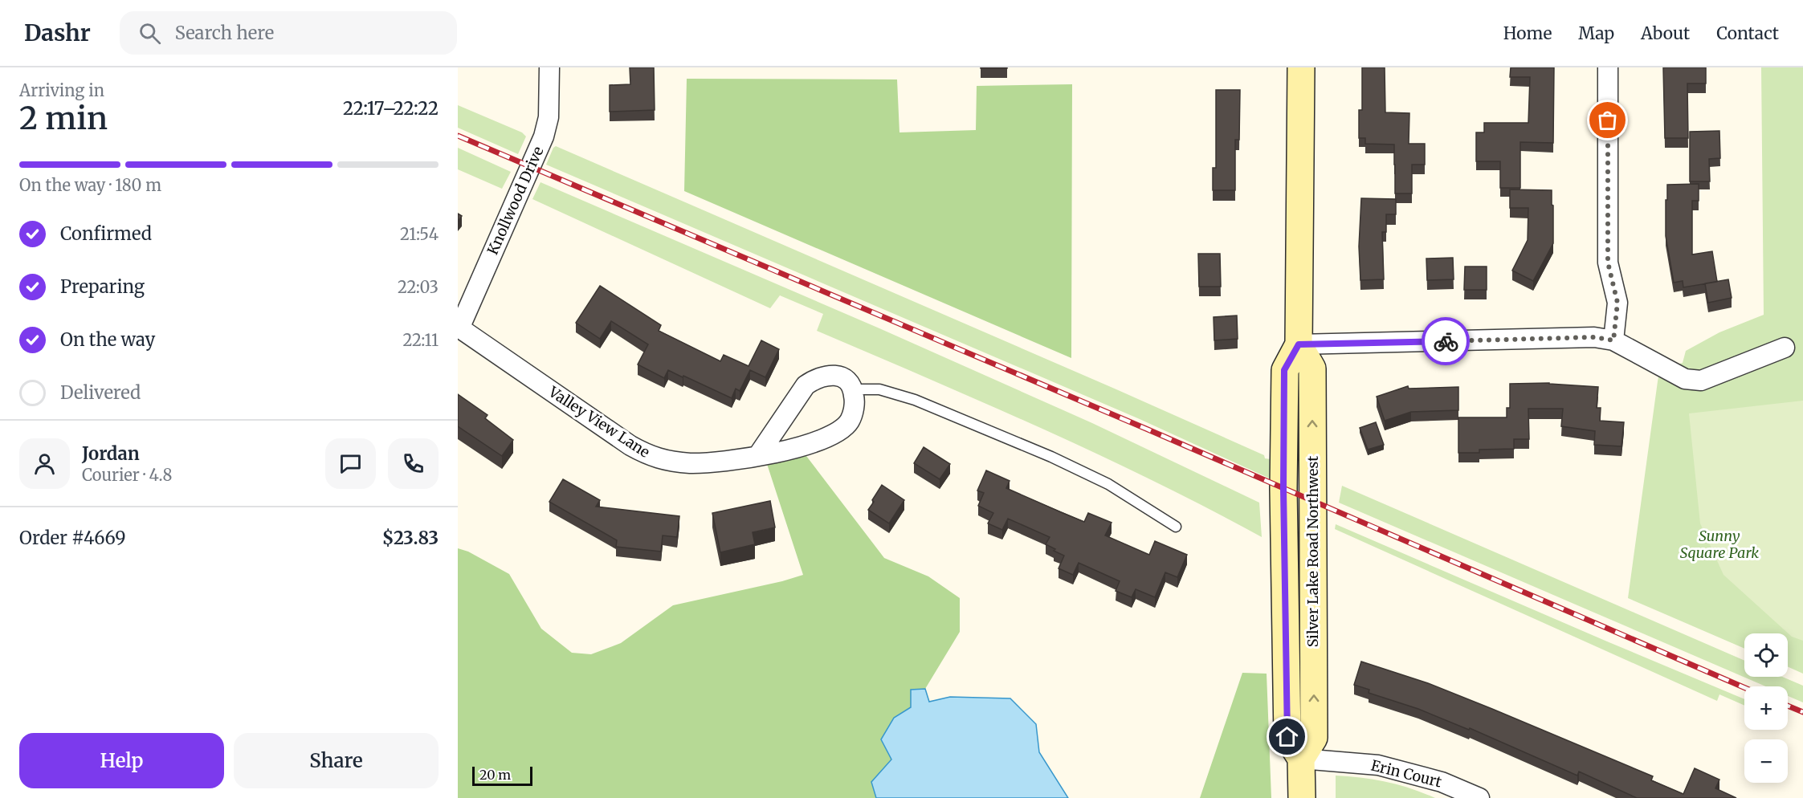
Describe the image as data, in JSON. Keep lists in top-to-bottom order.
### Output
{
  "streets": {
    "main road": ["Silver Lake Road Northwest"],
    "street": ["Knollwood Drive", "Valley View Lane", "Erin Court"]
  },
  "crossings": [
    ["Knollwood Drive", "Valley View Lane"],
    ["Silver Lake Road Northwest", "Erin Court"]
  ],
  "parks": ["Sunny Square Park"],
  "scale_bar": "20 m",
  "page": {
    "header": "Dashr",
    "search": "Search here",
    "nav": [
      "Home",
      "Map",
      "About",
      "Contact"
    ],
    "heading": ["2 min", "Arriving in", "22:17–22:22"],
    "panel": [
      "Jordan",
      "Courier · 4.8",
      "Order #4669",
      "$23.83"
    ],
    "bar": "On the way · 180 m",
    "list": [
      ["Confirmed", "21:54"],
      ["Preparing", "22:03"],
      ["On the way", "22:11"],
      "Delivered"
    ],
    "map_buttons": ["+", "−"],
    "buttons": ["Help", "Share"],
    "scale": "20 m"
  }
}
